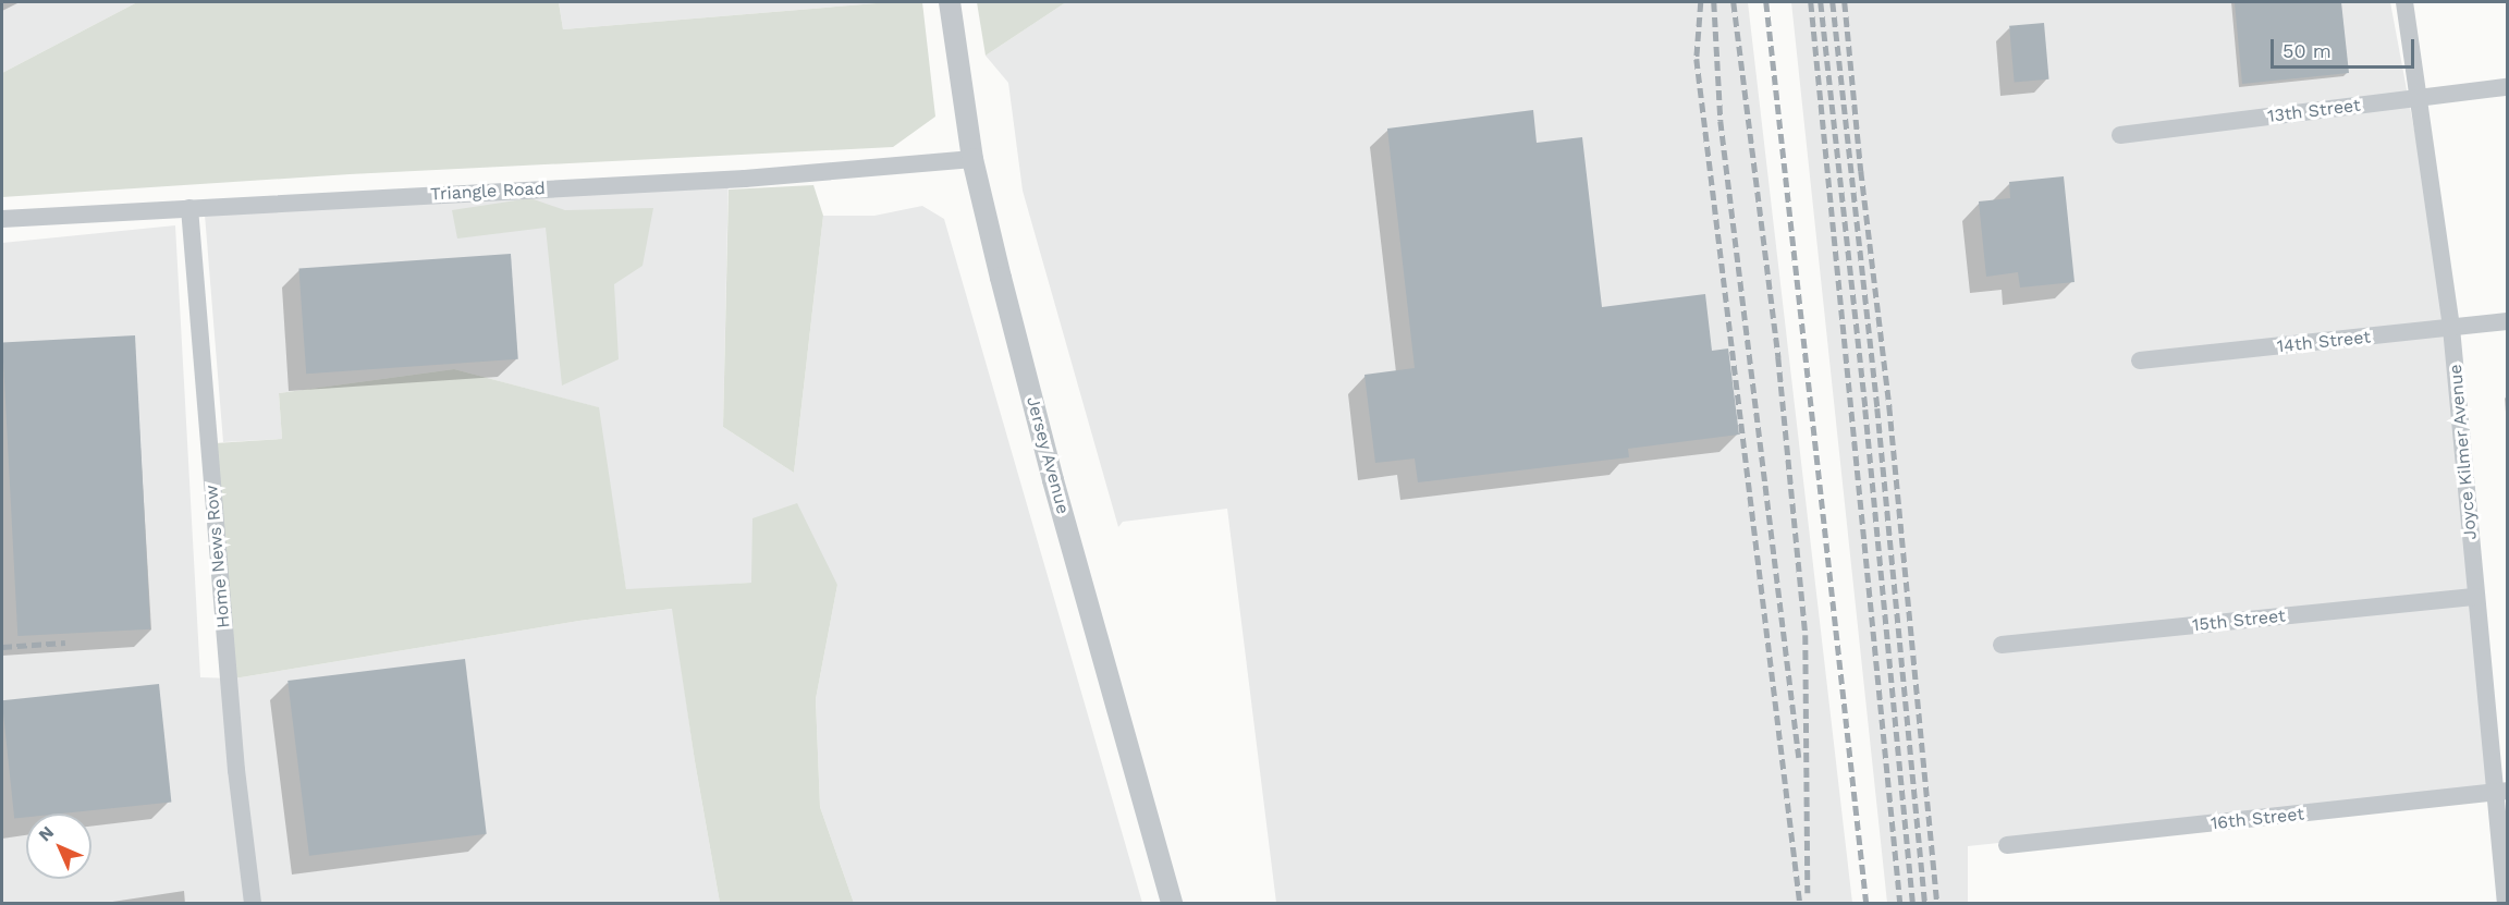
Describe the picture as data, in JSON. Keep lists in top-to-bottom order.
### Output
{
  "streets": {
    "street": [
      "13th Street",
      "Triangle Road",
      "14th Street",
      "Joyce Kilmer Avenue",
      "Jersey Avenue",
      "Home News Row",
      "15th Street",
      "16th Street"
    ]
  },
  "crossings": [
    ["13th Street", "Joyce Kilmer Avenue"],
    ["Triangle Road", "Jersey Avenue"],
    ["Triangle Road", "Home News Row"],
    ["14th Street", "Joyce Kilmer Avenue"],
    ["Joyce Kilmer Avenue", "15th Street"],
    ["Joyce Kilmer Avenue", "16th Street"]
  ],
  "scale_bar": "50 m",
  "north": "top left"
}
